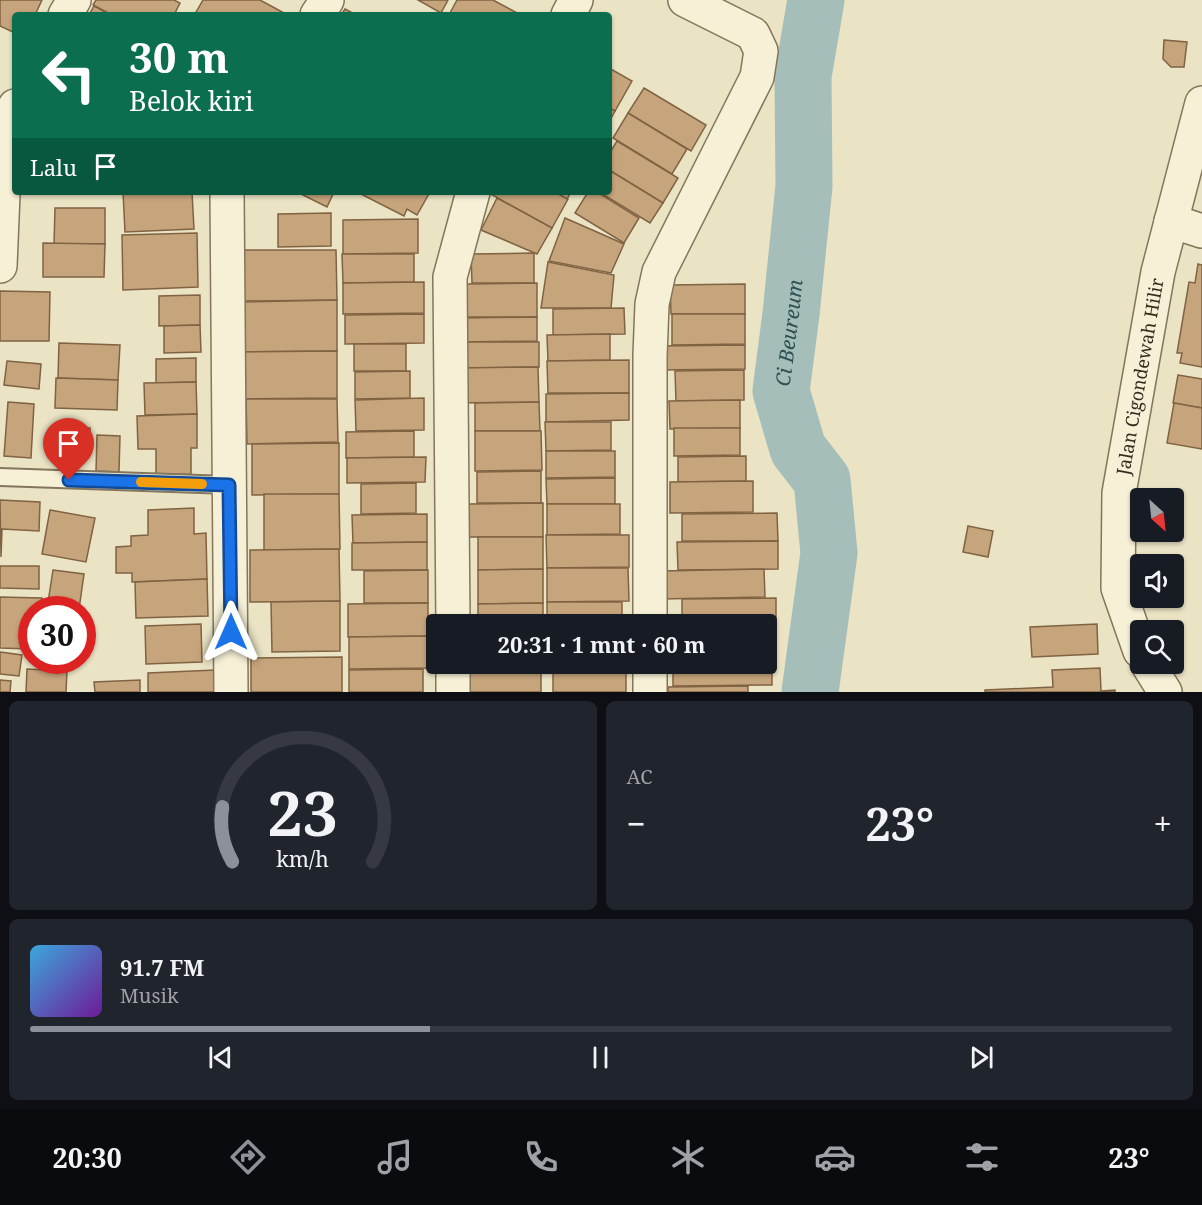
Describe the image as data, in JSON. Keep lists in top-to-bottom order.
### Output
{
  "streets": {
    "street": ["Jalan Cigondewah Hilir"]
  },
  "water": ["Ci Beureum"],
  "north": "bottom right",
  "page": {
    "turn": ["30 m", "Belok kiri"],
    "then": "Lalu",
    "limit": "30",
    "trip": "20:31 · 1 mnt · 60 m",
    "tile": "AC",
    "heat": ["−", "23°", "+"],
    "song": ["91.7 FM", "Musik"],
    "tabs": ["20:30", "23°"],
    "gauge": ["23", "km/h"]
  }
}
